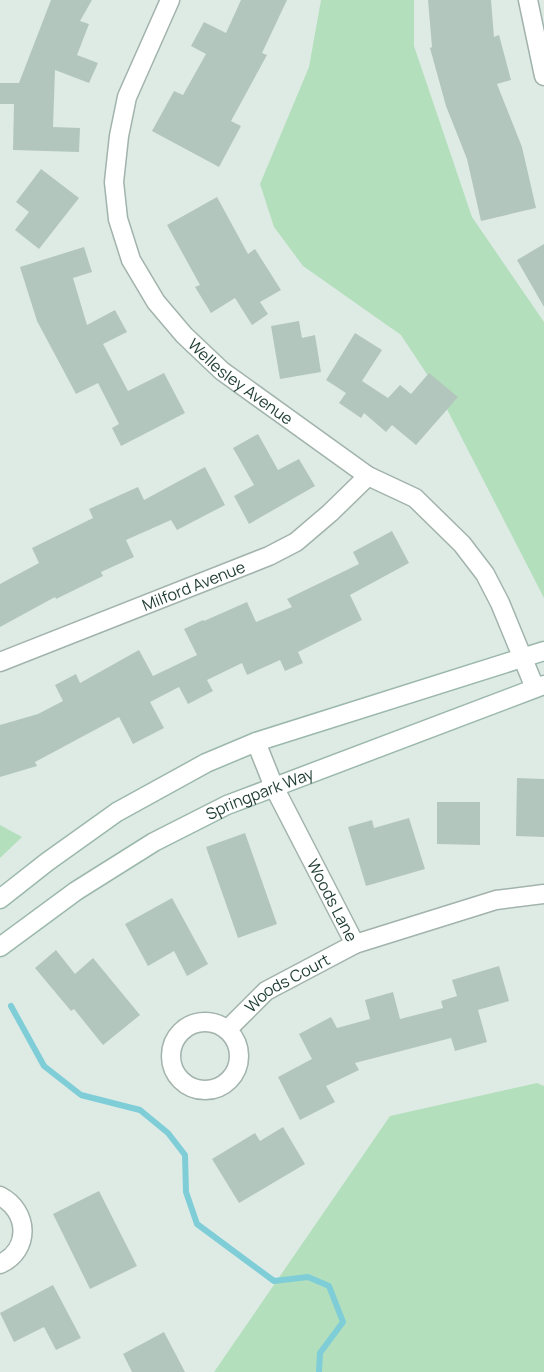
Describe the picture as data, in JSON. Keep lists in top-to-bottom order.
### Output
{
  "streets": {
    "street": [
      "Wellesley Avenue",
      "Milford Avenue",
      "Springpark Way",
      "Woods Lane",
      "Woods Court"
    ]
  },
  "crossings": [
    ["Wellesley Avenue", "Milford Avenue"],
    ["Wellesley Avenue", "Springpark Way"],
    ["Springpark Way", "Woods Lane"],
    ["Woods Lane", "Woods Court"]
  ]
}
